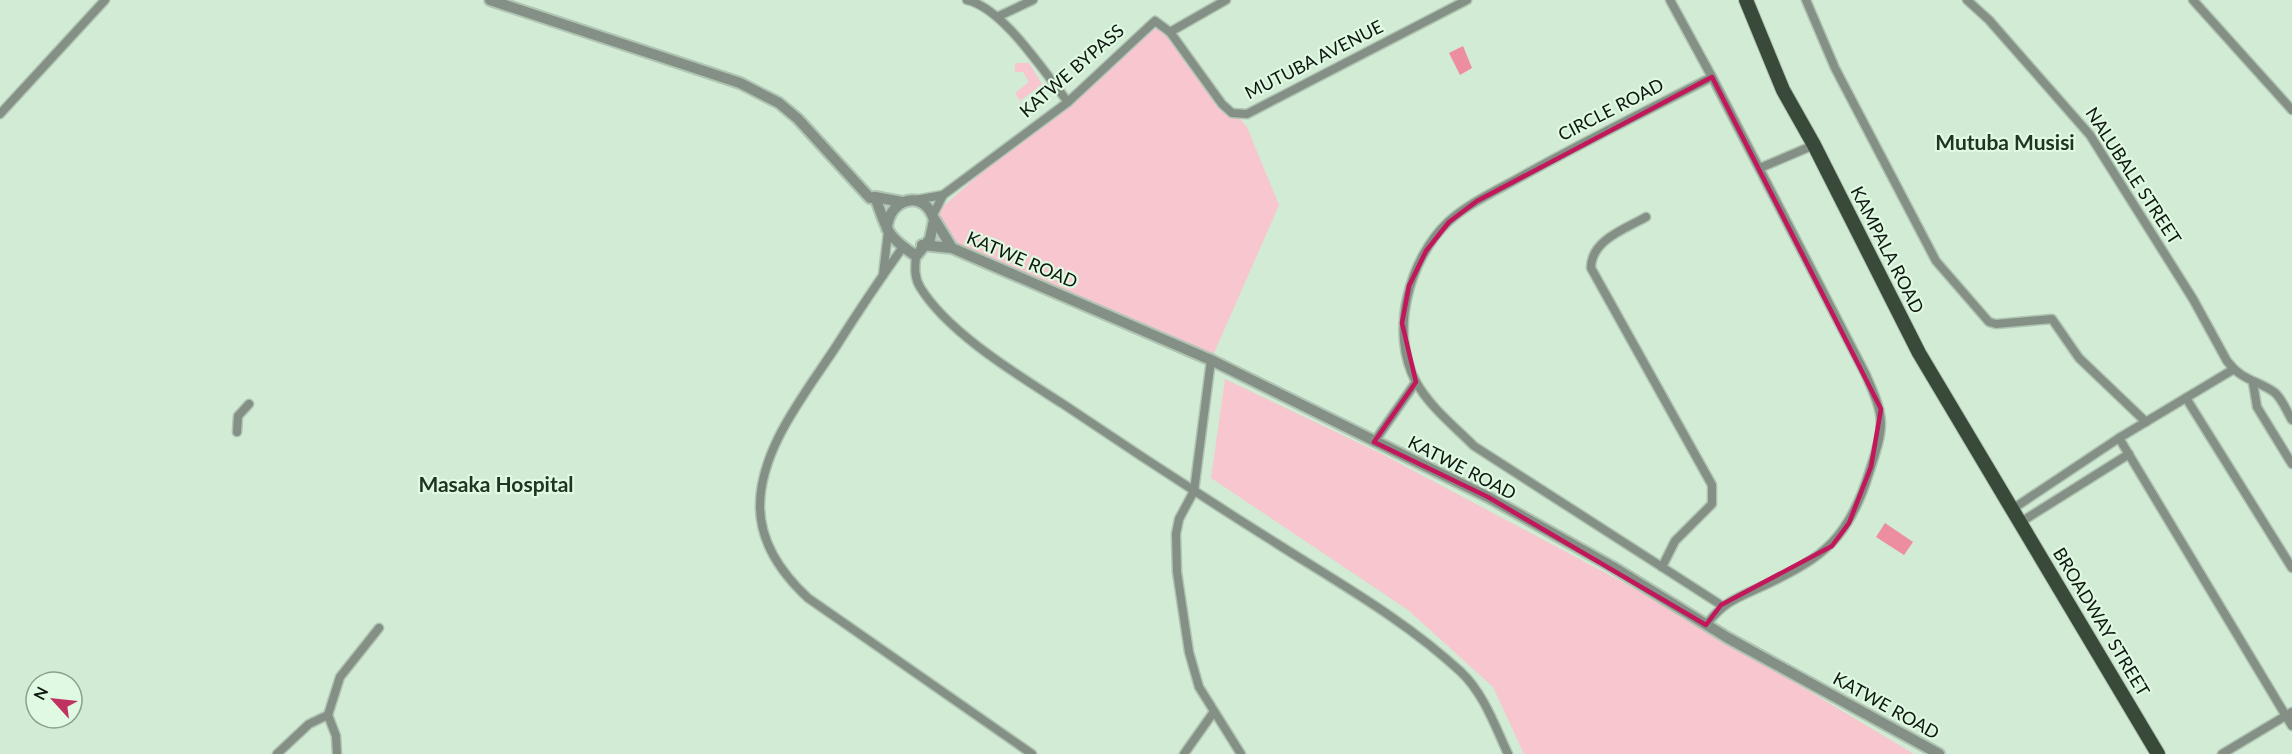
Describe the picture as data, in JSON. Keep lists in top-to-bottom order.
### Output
{
  "streets": {
    "main road": ["KAMPALA ROAD", "BROADWAY STREET"],
    "street": [
      "MUTUBA AVENUE",
      "KATWE BYPASS",
      "CIRCLE ROAD",
      "NALUBALE STREET",
      "KATWE ROAD"
    ]
  },
  "crossings": [
    ["MUTUBA AVENUE", "KATWE BYPASS"],
    ["KATWE BYPASS", "KATWE ROAD"],
    ["KAMPALA ROAD", "BROADWAY STREET"]
  ],
  "districts": ["Mutuba Musisi", "Masaka Hospital"],
  "north": "top left"
}
